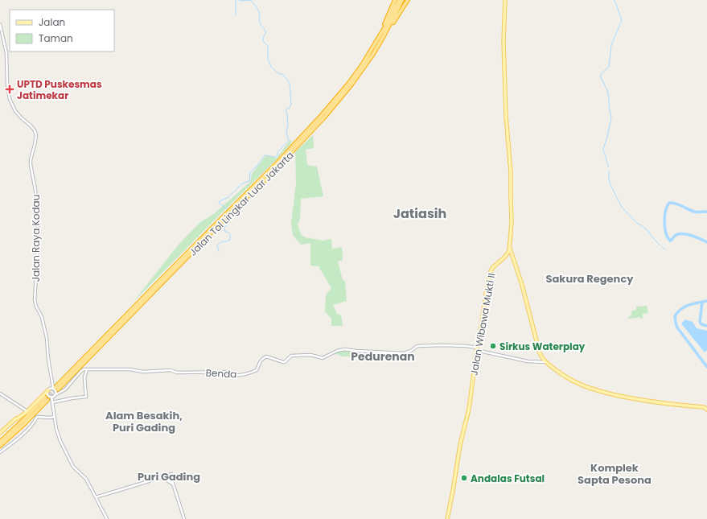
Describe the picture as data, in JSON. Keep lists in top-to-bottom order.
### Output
{
  "streets": {
    "highway": ["Jalan Tol Lingkar Luar Jakarta"],
    "main road": ["Jalan Wibawa Mukti II"],
    "street": ["Jalan Raya Kodau", "Benda"]
  },
  "crossings": [
    ["Jalan Tol Lingkar Luar Jakarta", "Jalan Raya Kodau"],
    ["Jalan Wibawa Mukti II", "Benda"]
  ],
  "districts": [
    "Jatiasih",
    "Sakura Regency",
    "Pedurenan",
    "Alam Besakih, Puri Gading",
    "Komplek Sapta Pesona",
    "Puri Gading"
  ],
  "places": {
    "health": ["UPTD Puskesmas Jatimekar"],
    "other": ["Sirkus Waterplay", "Andalas Futsal"]
  },
  "legend": ["Jalan", "Taman"]
}
